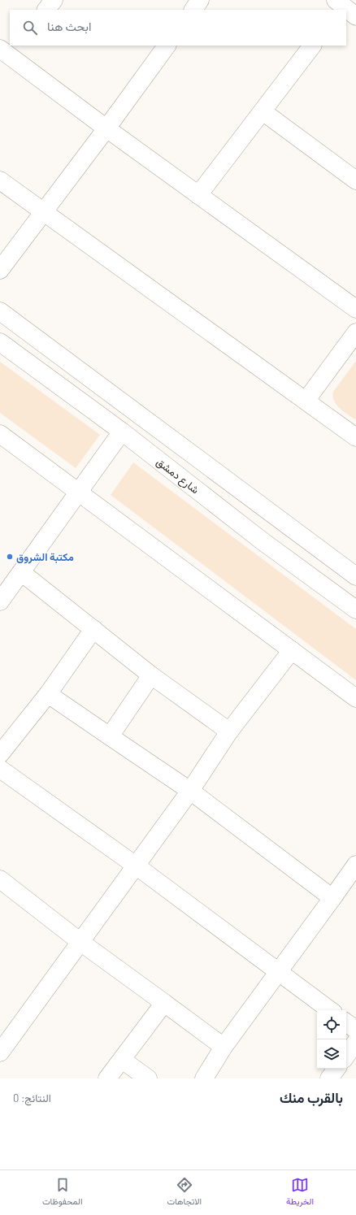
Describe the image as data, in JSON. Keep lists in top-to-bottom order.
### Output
{
  "streets": {
    "street": ["شارع دمشق"]
  },
  "places": ["مكتبة الشروق"],
  "page": {
    "search": "ابحث هنا",
    "heading": ["بالقرب منك", "النتائج: 0"],
    "nav": ["الخريطة", "الاتجاهات", "المحفوظات"]
  }
}
